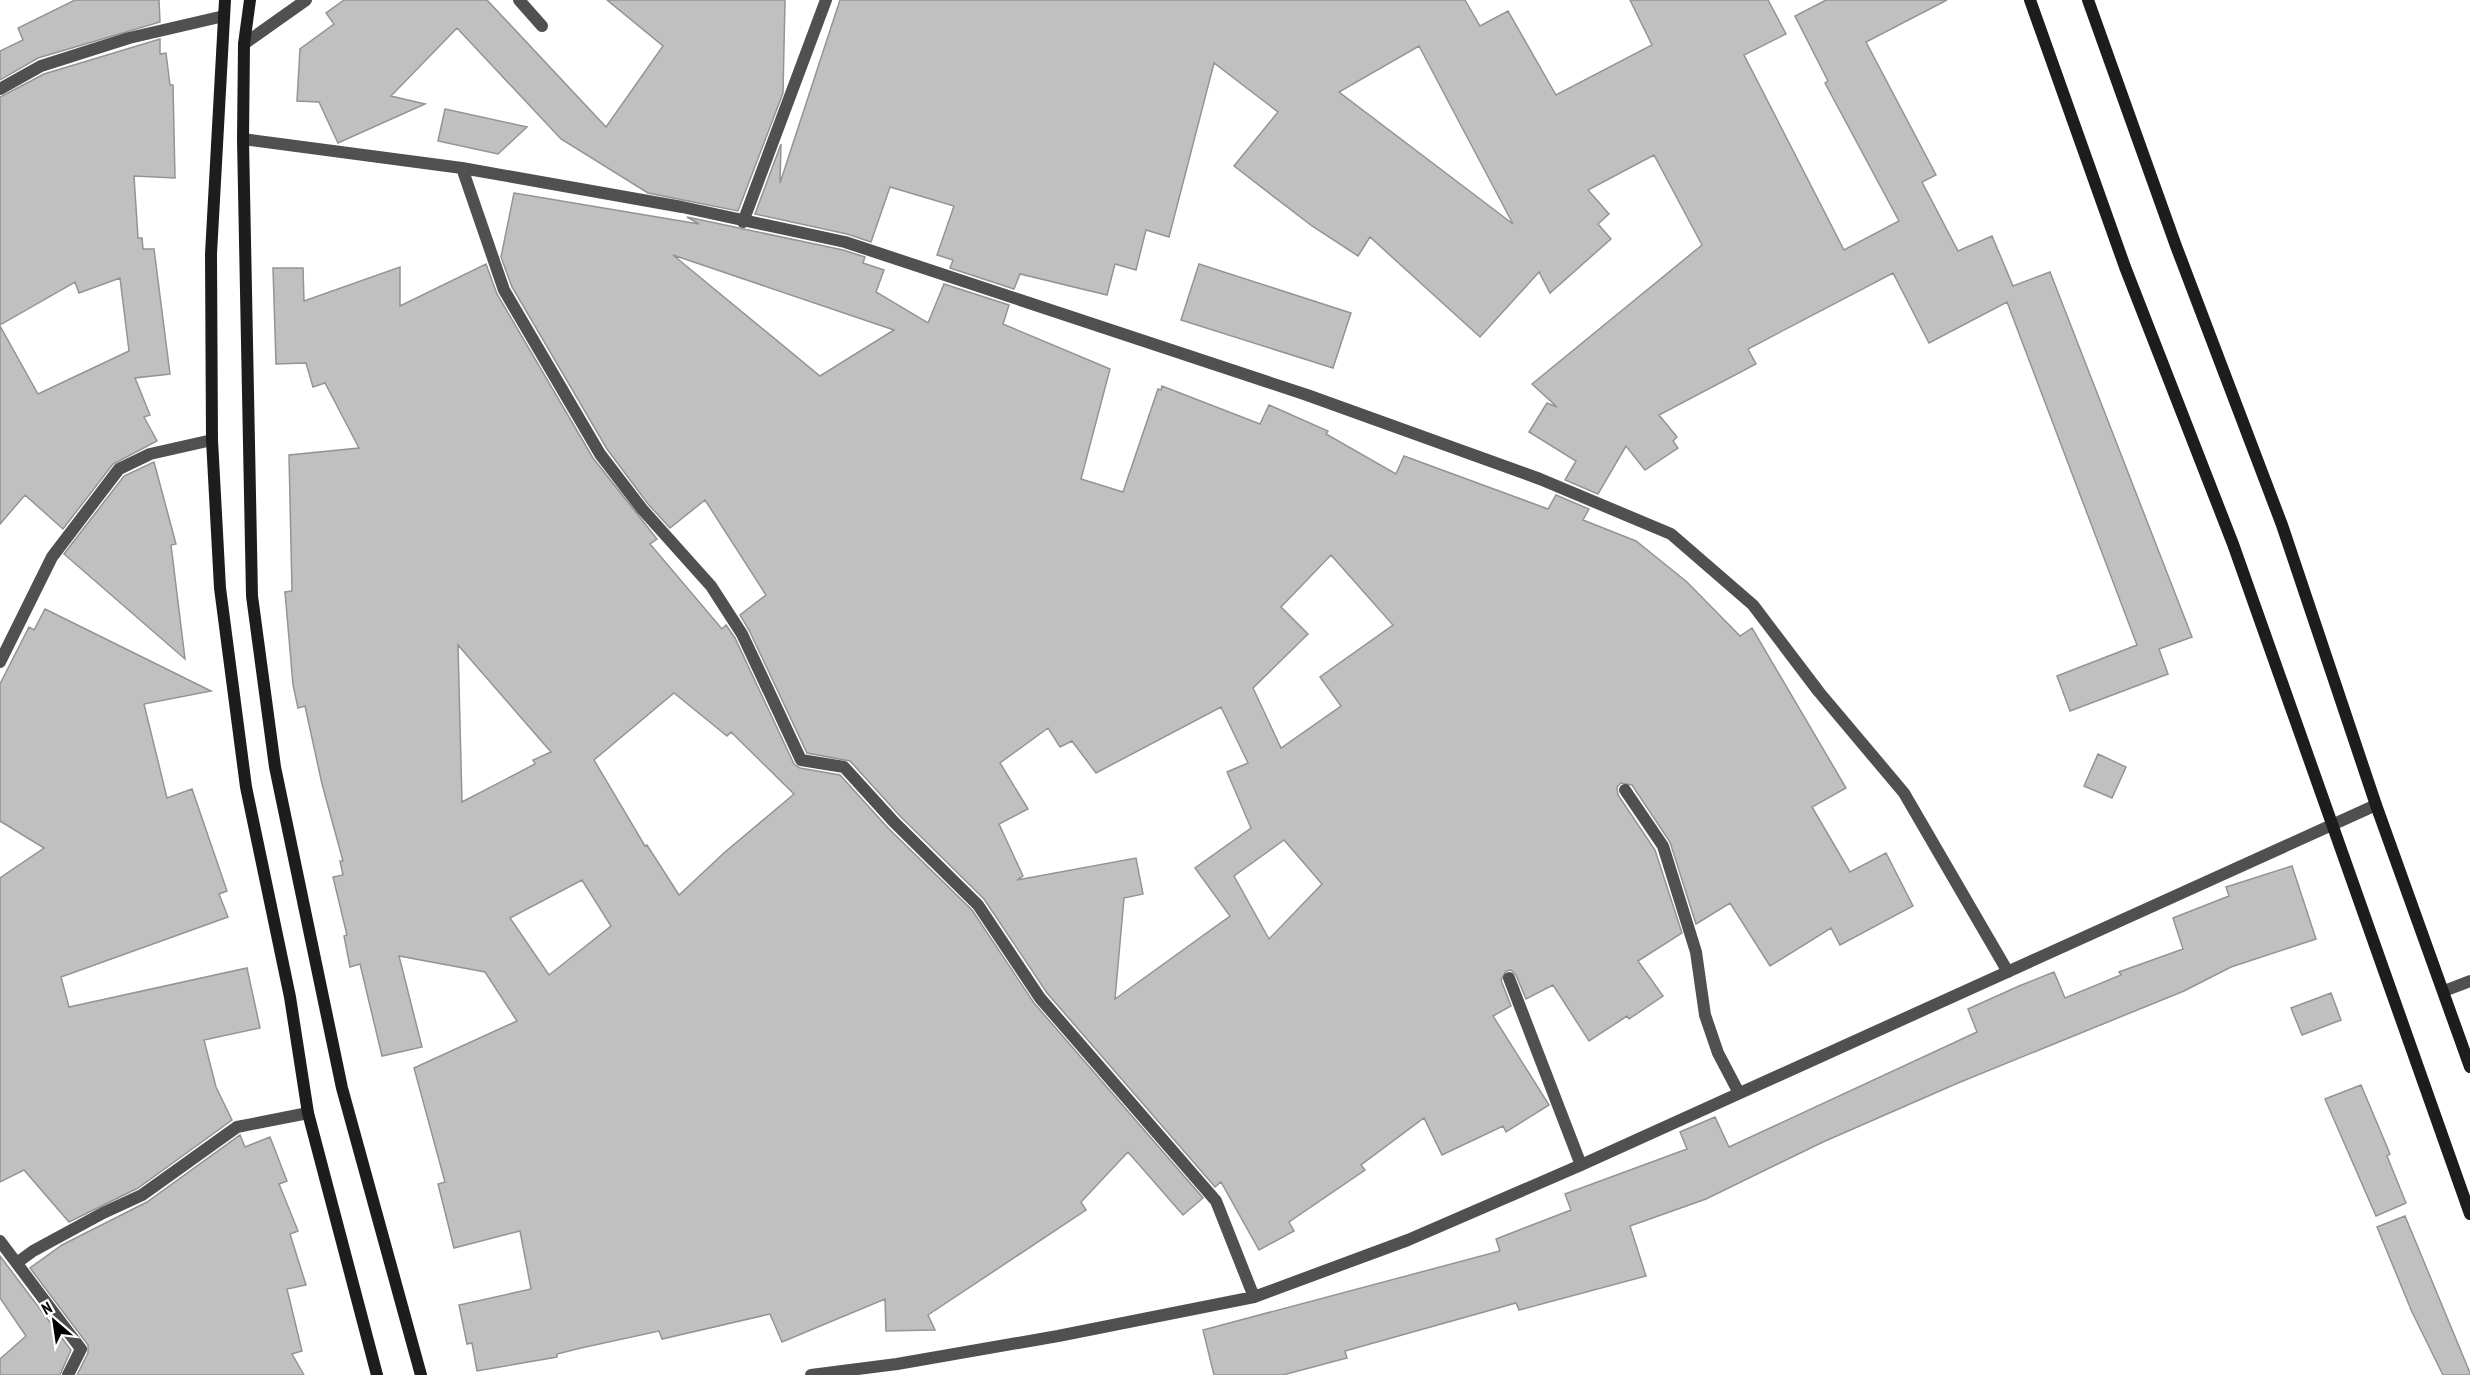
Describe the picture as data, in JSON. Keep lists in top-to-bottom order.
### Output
{
  "north": "top left"
}
